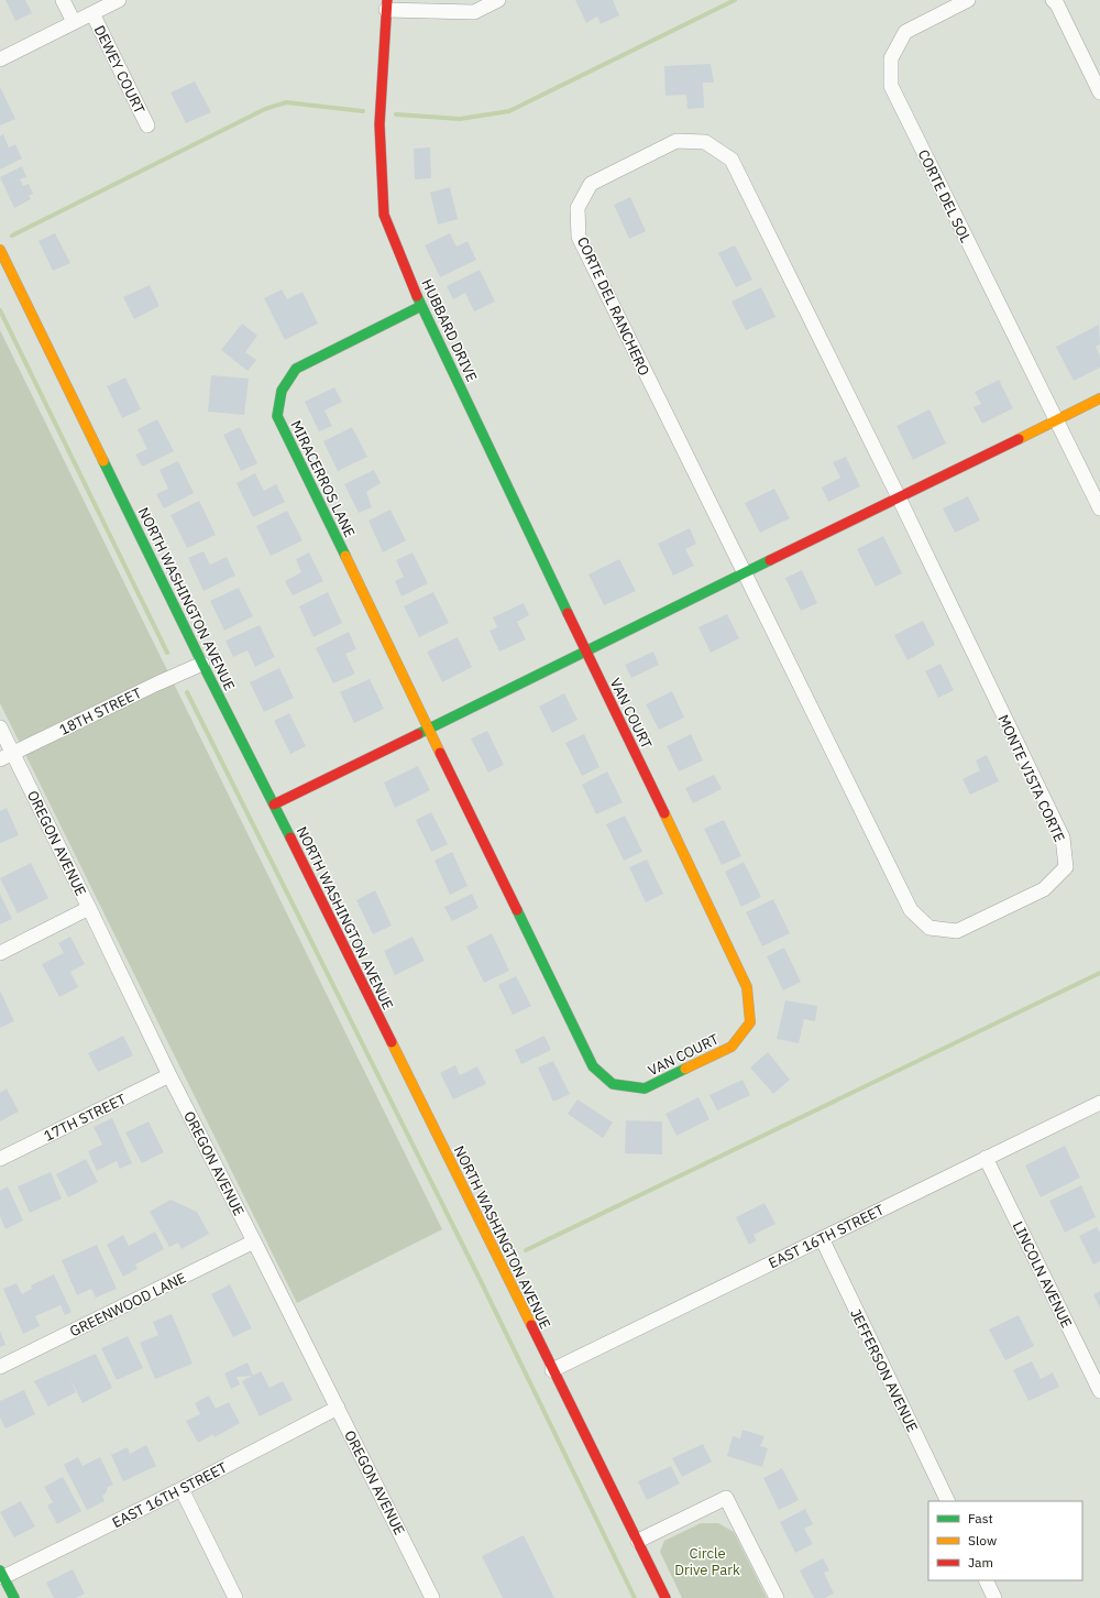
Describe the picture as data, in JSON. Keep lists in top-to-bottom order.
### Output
{
  "streets": {
    "street": [
      "DEWEY COURT",
      "CORTE DEL SOL",
      "CORTE DEL RANCHERO",
      "HUBBARD DRIVE",
      "MIRACERROS LANE",
      "NORTH WASHINGTON AVENUE",
      "18TH STREET",
      "VAN COURT",
      "MONTE VISTA CORTE",
      "OREGON AVENUE",
      "17TH STREET",
      "EAST 16TH STREET",
      "LINCOLN AVENUE",
      "GREENWOOD LANE",
      "JEFFERSON AVENUE"
    ]
  },
  "crossings": [
    ["CORTE DEL RANCHERO", "MONTE VISTA CORTE"],
    ["HUBBARD DRIVE", "MIRACERROS LANE"],
    ["HUBBARD DRIVE", "VAN COURT"],
    ["MIRACERROS LANE", "VAN COURT"],
    ["NORTH WASHINGTON AVENUE", "18TH STREET"],
    ["NORTH WASHINGTON AVENUE", "EAST 16TH STREET"],
    ["18TH STREET", "OREGON AVENUE"],
    ["OREGON AVENUE", "17TH STREET"],
    ["OREGON AVENUE", "EAST 16TH STREET"],
    ["OREGON AVENUE", "GREENWOOD LANE"],
    ["EAST 16TH STREET", "LINCOLN AVENUE"],
    ["EAST 16TH STREET", "JEFFERSON AVENUE"]
  ],
  "parks": ["Circle Drive Park"],
  "legend": ["Fast", "Slow", "Jam"]
}
